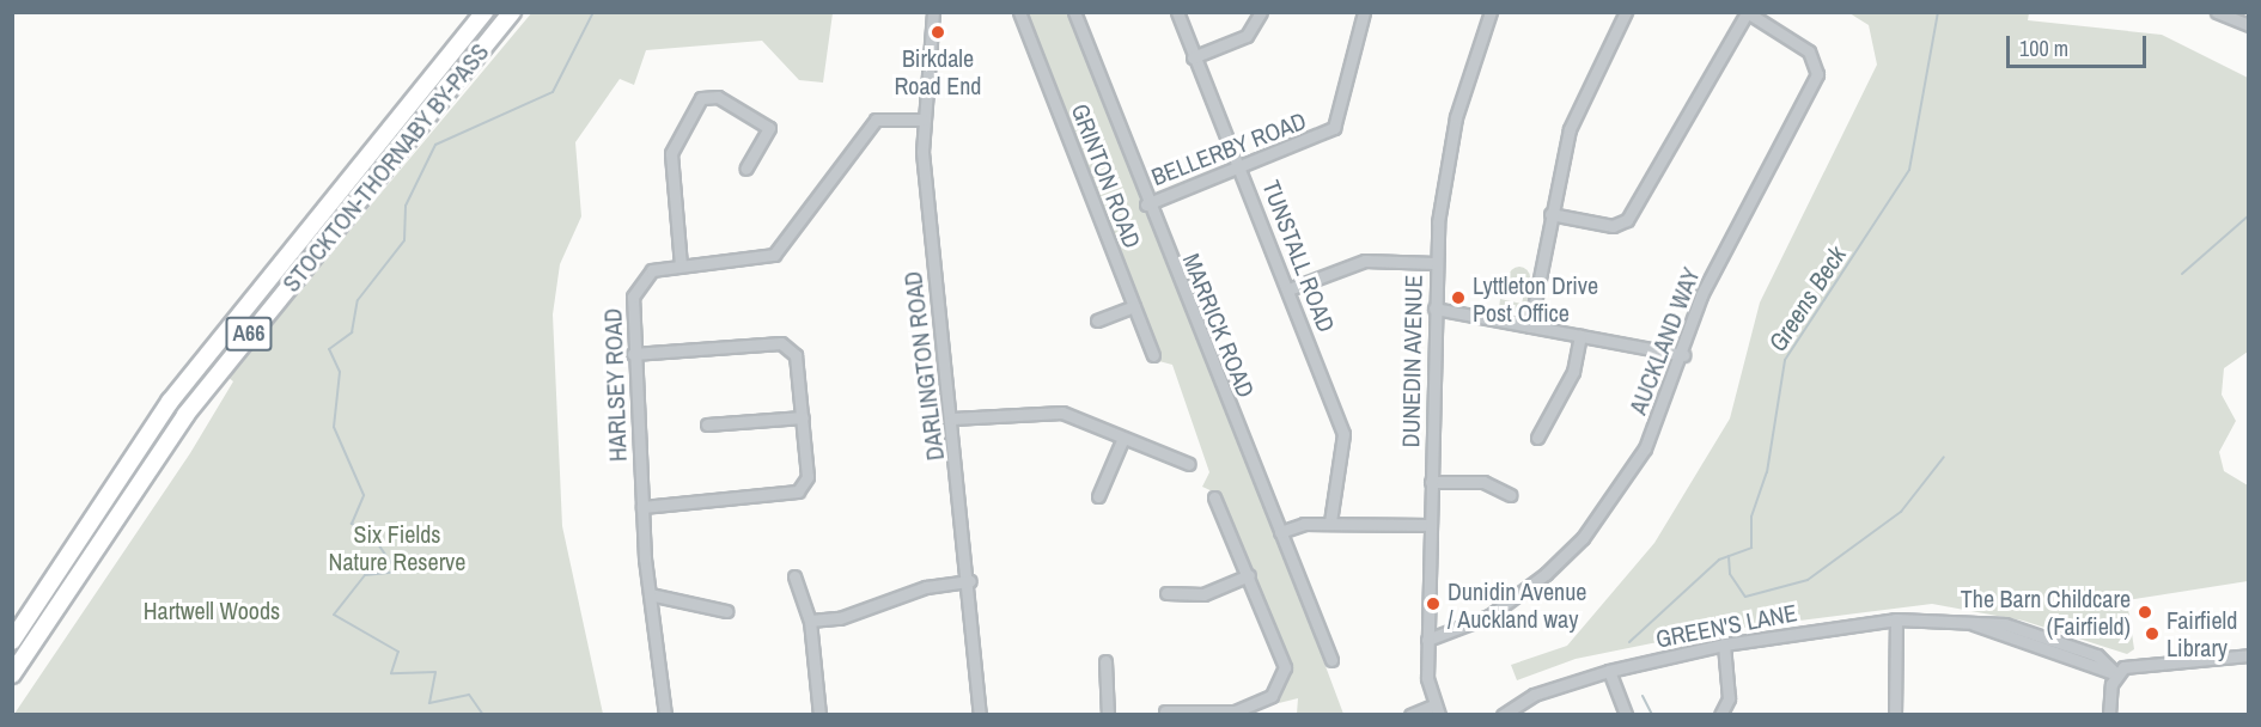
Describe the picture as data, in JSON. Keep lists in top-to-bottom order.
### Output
{
  "streets": {
    "highway": ["STOCKTON-THORNABY BY-PASS", "A66"],
    "street": [
      "BELLERBY ROAD",
      "GRINTON ROAD",
      "TUNSTALL ROAD",
      "MARRICK ROAD",
      "AUCKLAND WAY",
      "DUNEDIN AVENUE",
      "DARLINGTON ROAD",
      "HARLSEY ROAD",
      "GREEN'S LANE"
    ]
  },
  "crossings": [
    ["BELLERBY ROAD", "TUNSTALL ROAD"],
    ["BELLERBY ROAD", "MARRICK ROAD"],
    ["AUCKLAND WAY", "DUNEDIN AVENUE"],
    ["DARLINGTON ROAD", "HARLSEY ROAD"]
  ],
  "water": ["Greens Beck"],
  "parks": ["Six Fields Nature Reserve", "Hartwell Woods"],
  "places": [
    "Birkdale Road End",
    "Lyttleton Drive Post Office",
    "Dunidin Avenue / Auckland way",
    "The Barn Childcare (Fairfield)",
    "Fairfield Library"
  ],
  "scale_bar": "100 m"
}
